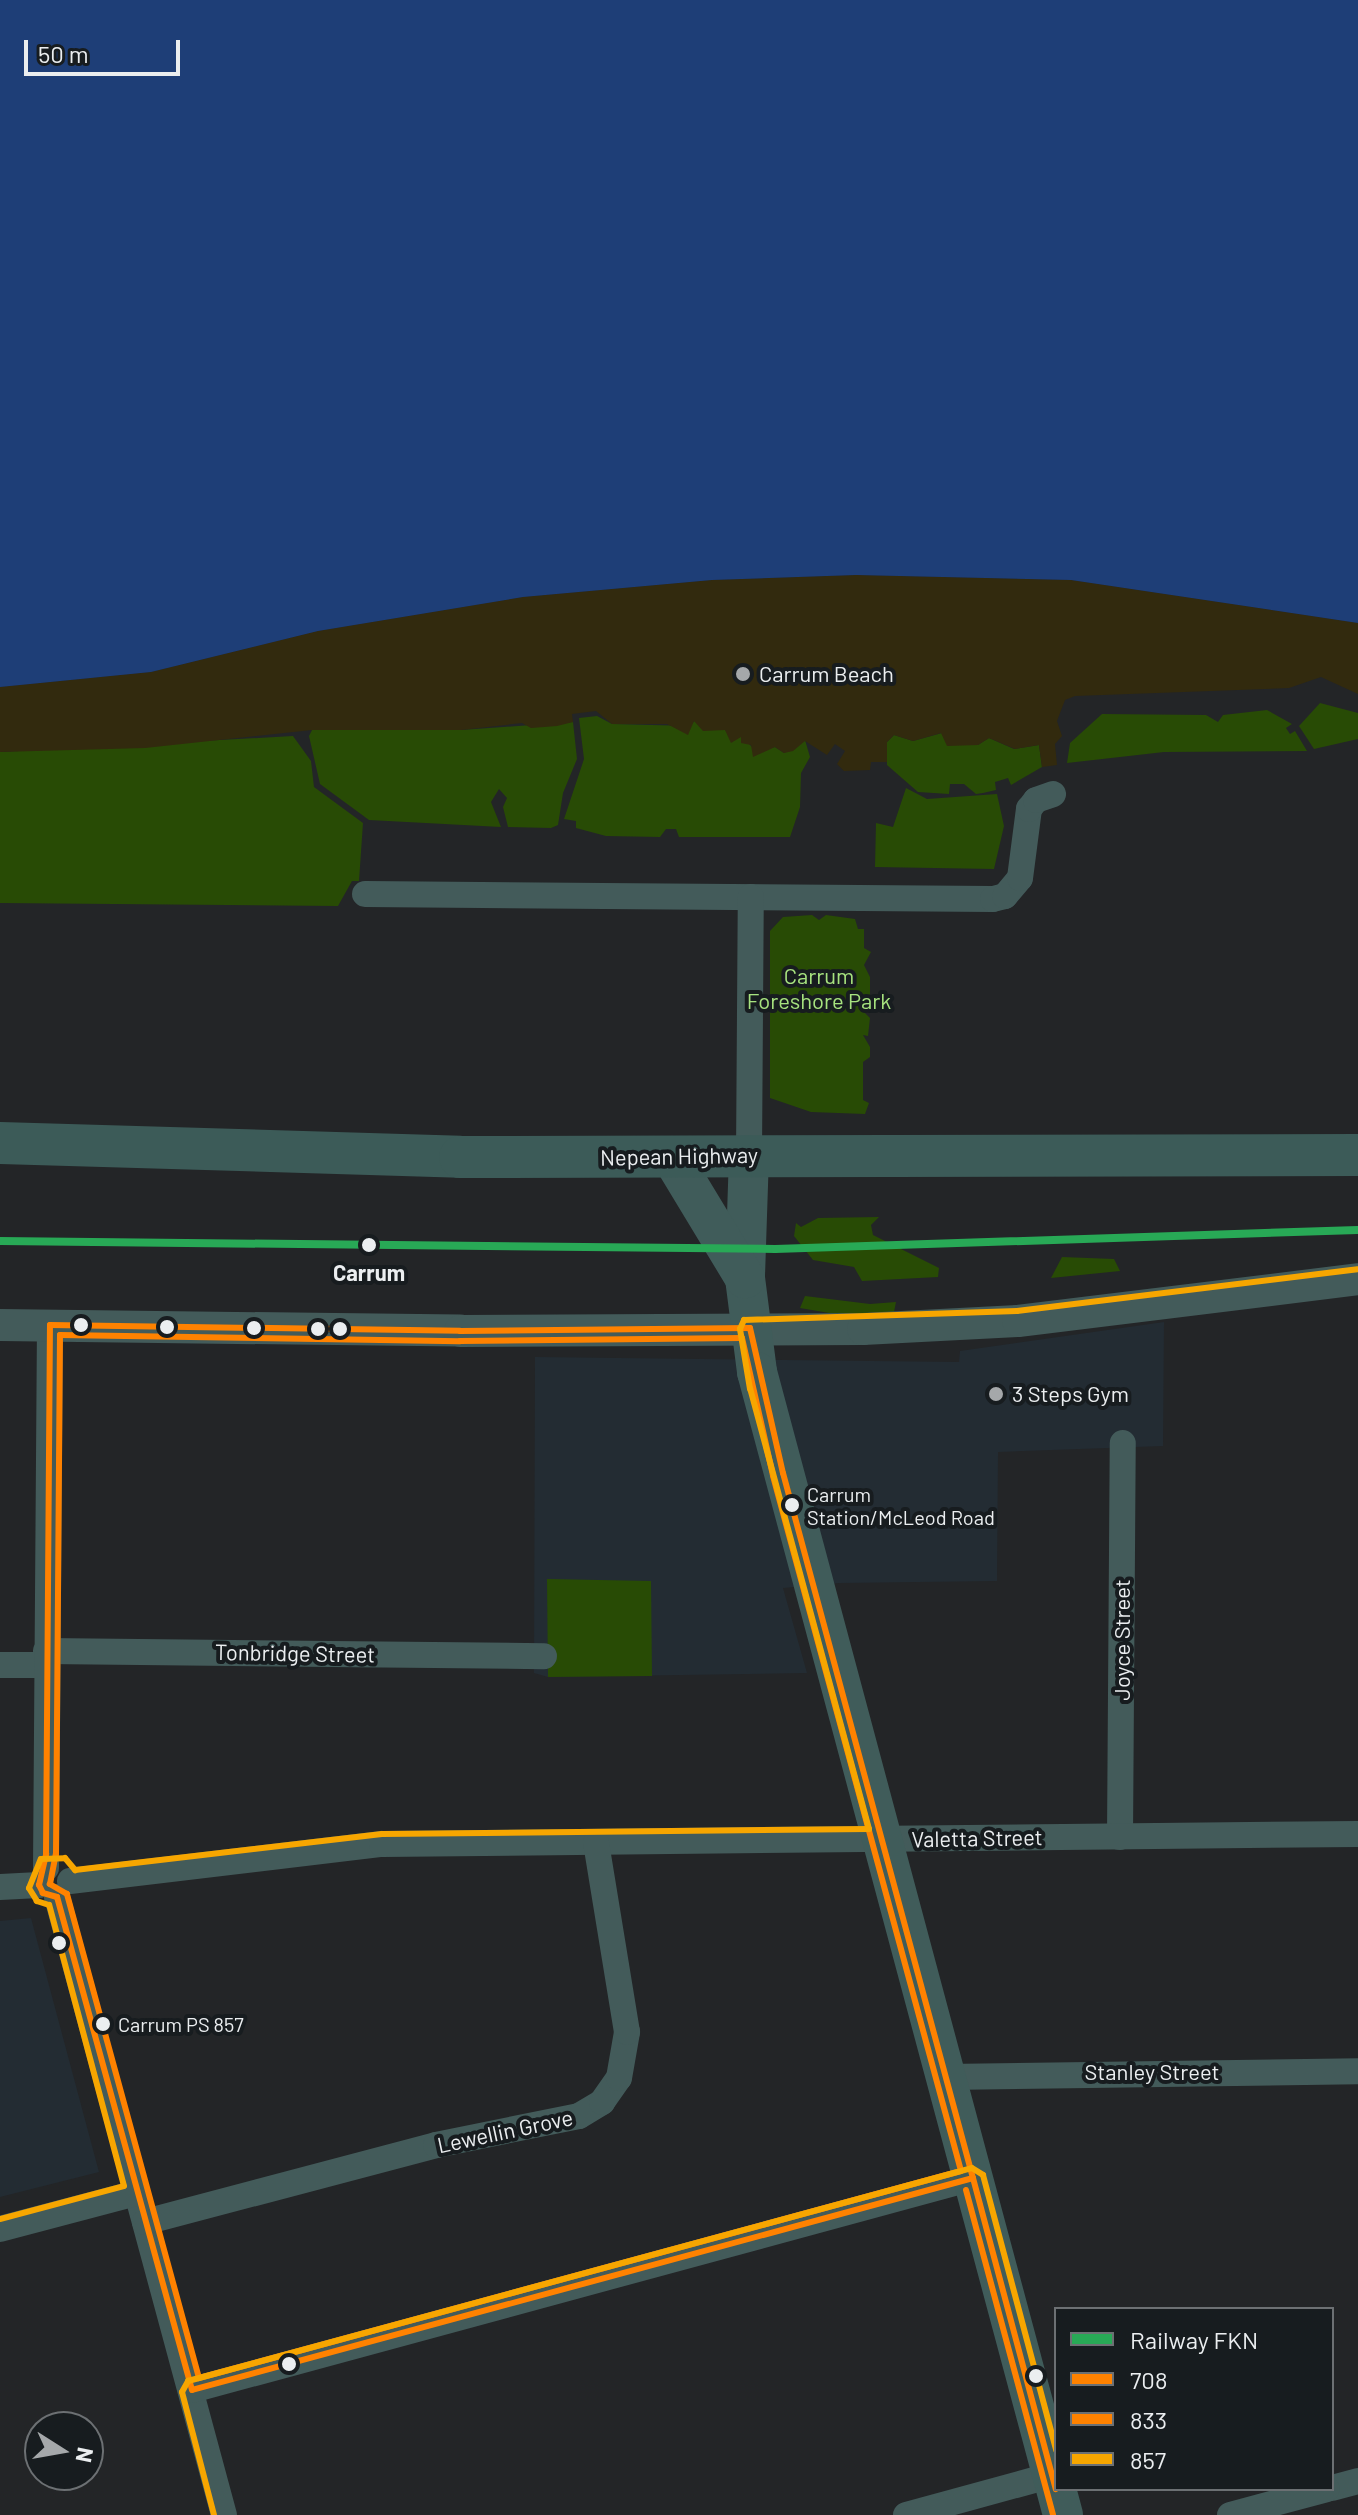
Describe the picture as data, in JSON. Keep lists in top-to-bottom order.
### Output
{
  "streets": {
    "highway": ["Nepean Highway"],
    "street": [
      "Joyce Street",
      "Tonbridge Street",
      "Valetta Street",
      "Stanley Street",
      "Lewellin Grove"
    ]
  },
  "crossings": [
    ["Joyce Street", "Valetta Street"],
    ["Valetta Street", "Lewellin Grove"]
  ],
  "parks": ["Carrum Foreshore Park"],
  "places": [
    "Carrum Beach",
    "Carrum",
    "3 Steps Gym",
    "Carrum Station/McLeod Road",
    "Carrum PS 857"
  ],
  "lines": [
    "rail line FKN",
    "transit line 857",
    "transit line 708",
    "transit line 833"
  ],
  "legend": [
    "Railway FKN",
    "708",
    "833",
    "857"
  ],
  "scale_bar": "50 m",
  "north": "right"
}
